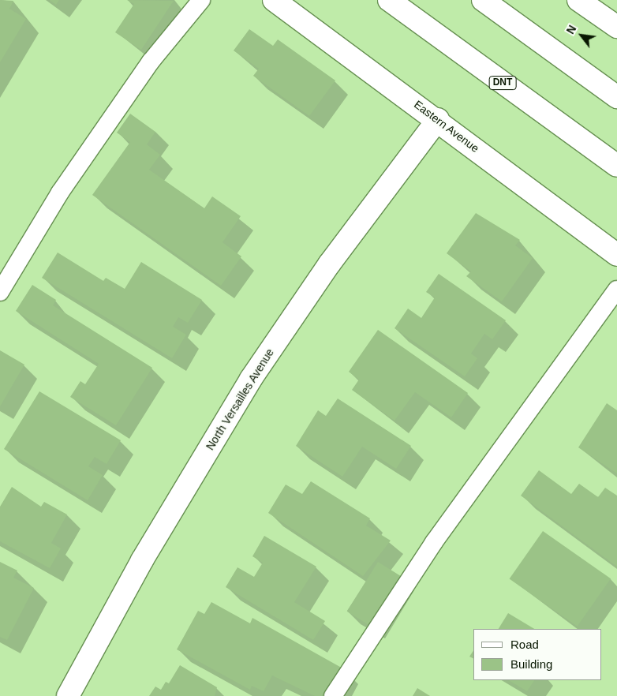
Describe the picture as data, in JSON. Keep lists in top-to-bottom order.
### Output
{
  "streets": {
    "main road": ["DNT", "Eastern Avenue", "North Versailles Avenue"]
  },
  "crossings": [
    ["Eastern Avenue", "North Versailles Avenue"]
  ],
  "legend": ["Road", "Building"],
  "north": "top left"
}
